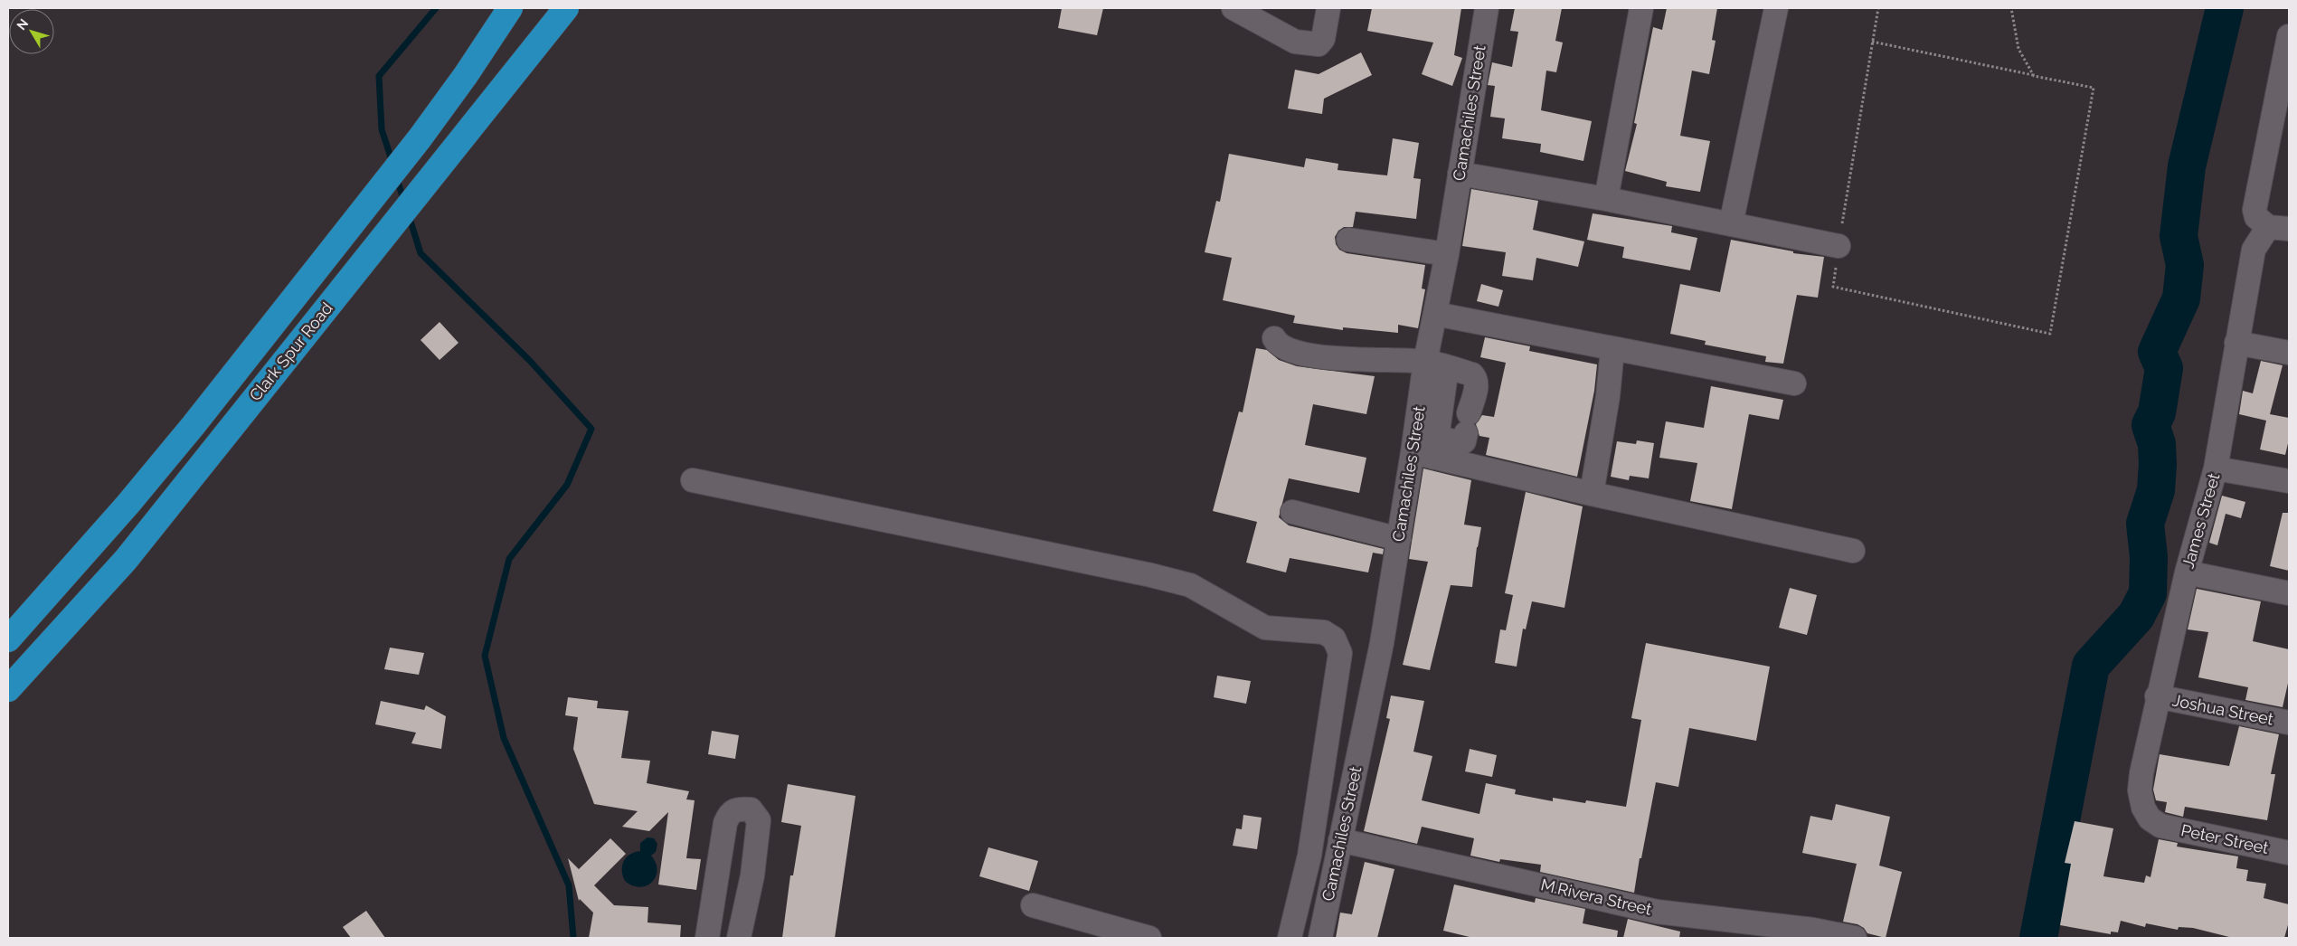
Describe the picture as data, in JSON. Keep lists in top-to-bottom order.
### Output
{
  "streets": {
    "highway": ["Clark Spur Road"],
    "street": [
      "Camachiles Street",
      "James Street",
      "Joshua Street",
      "Peter Street",
      "M.Rivera Street"
    ]
  },
  "crossings": [
    ["Camachiles Street", "M.Rivera Street"],
    ["James Street", "Joshua Street"],
    ["James Street", "Peter Street"]
  ],
  "north": "top left"
}
